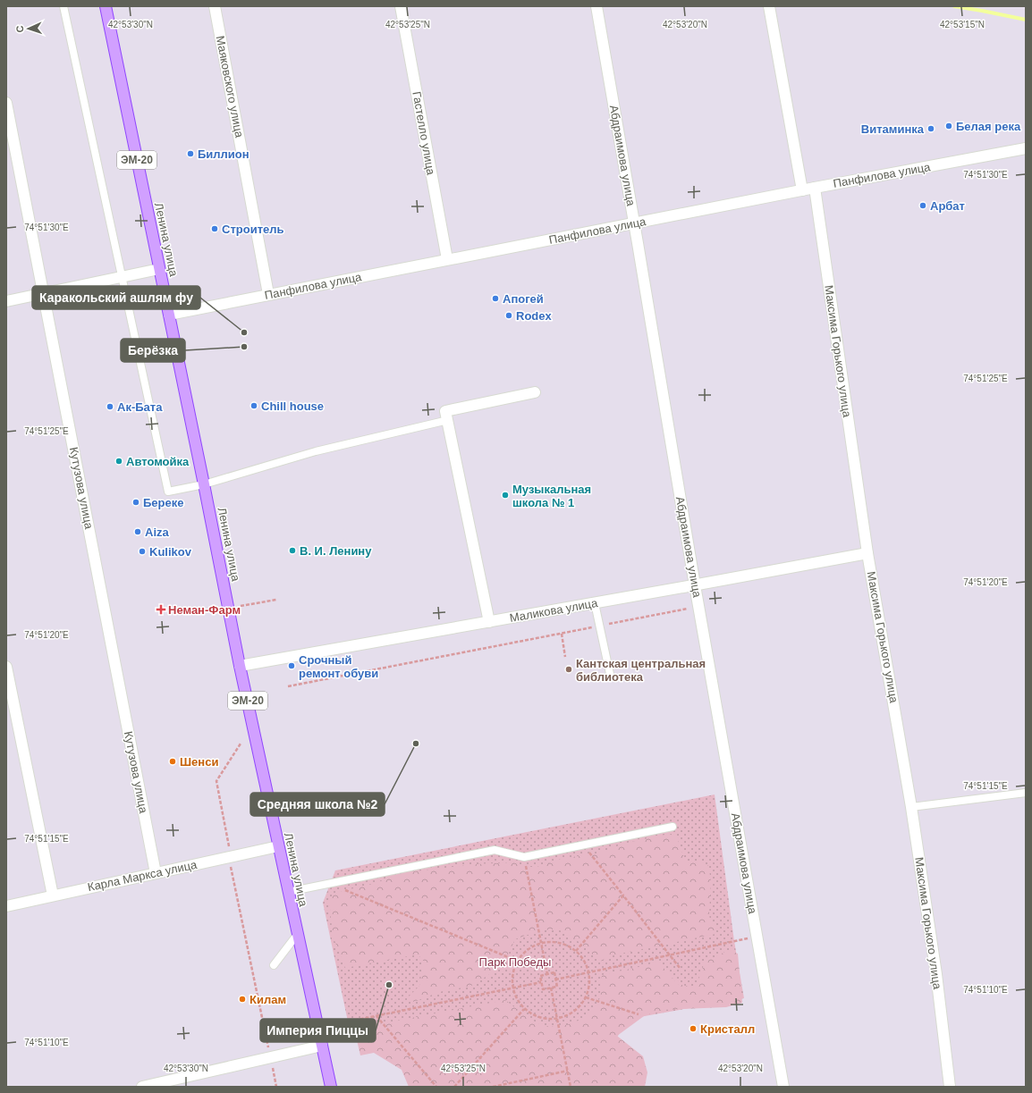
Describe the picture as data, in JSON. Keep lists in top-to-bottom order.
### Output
{
  "streets": {
    "main road": ["ЭМ-20", "Ленина улица"],
    "street": [
      "Маяковского улица",
      "Гастелло улица",
      "Абдраимова улица",
      "Панфилова улица",
      "Максима Горького улица",
      "Кутузова улица",
      "Маликова улица",
      "Карла Маркса улица"
    ]
  },
  "crossings": [
    ["Маяковского улица", "Панфилова улица"],
    ["Гастелло улица", "Панфилова улица"],
    ["Абдраимова улица", "Панфилова улица"],
    ["Абдраимова улица", "Маликова улица"],
    ["Панфилова улица", "Ленина улица"],
    ["Панфилова улица", "Максима Горького улица"],
    ["Ленина улица", "Маликова улица"],
    ["Ленина улица", "Карла Маркса улица"],
    ["Максима Горького улица", "Маликова улица"],
    ["Кутузова улица", "Карла Маркса улица"]
  ],
  "parks": ["Парк Победы"],
  "places": {
    "other": [
      "Белая река",
      "Витаминка",
      "Биллион",
      "Арбат",
      "Строитель",
      "Апогей",
      "Rodex",
      "Каракольский ашлям фу",
      "Берёзка",
      "Chill house",
      "Ак-Бата",
      "Автомойка",
      "Музыкальная школа № 1",
      "Береке",
      "Aiza",
      "В. И. Ленину",
      "Kulikov",
      "Срочный ремонт обуви",
      "Кантская центральная библиотека",
      "Средняя школа №2",
      "Шенси",
      "Империя Пиццы",
      "Килам",
      "Кристалл"
    ],
    "health": ["Неман-Фарм"]
  },
  "north": "left",
  "coordinates": [
    "42°53'30\"N",
    "42°53'25\"N",
    "42°53'20\"N",
    "42°53'15\"N",
    "74°51'30\"E",
    "74°51'25\"E",
    "74°51'20\"E",
    "74°51'15\"E",
    "74°51'10\"E"
  ]
}
